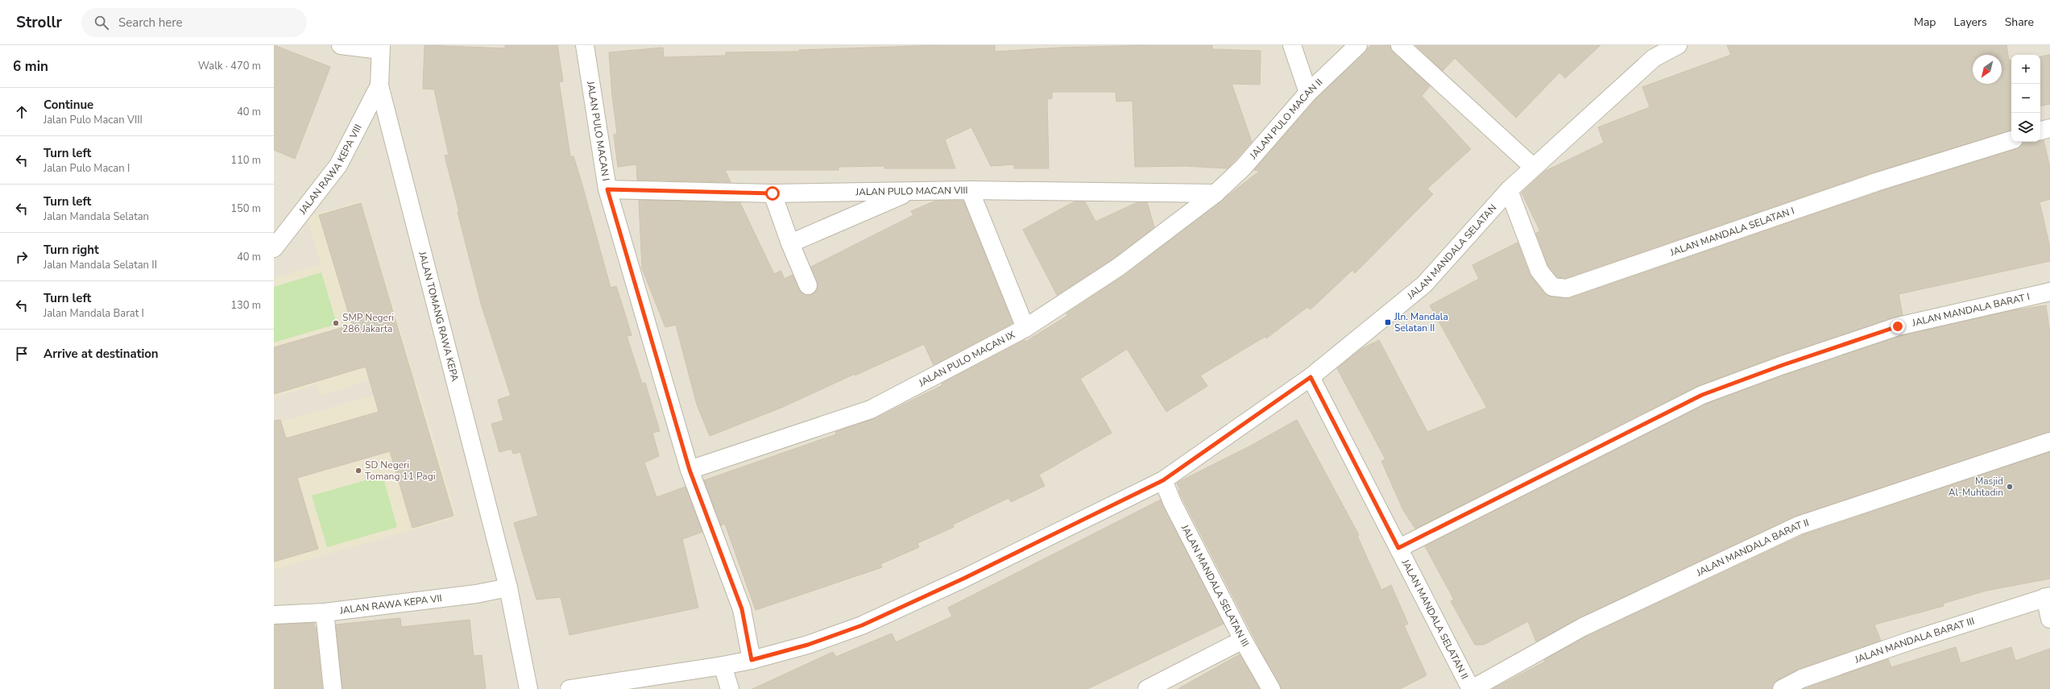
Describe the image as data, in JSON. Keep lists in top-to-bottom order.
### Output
{
  "streets": {
    "street": [
      "JALAN PULO MACAN II",
      "JALAN PULO MACAN I",
      "JALAN RAWA KEPA VIII",
      "JALAN PULO MACAN VIII",
      "JALAN MANDALA SELATAN I",
      "JALAN MANDALA SELATAN",
      "JALAN MANDALA BARAT I",
      "JALAN TOMANG RAWA KEPA",
      "JALAN PULO MACAN IX",
      "JALAN MANDALA BARAT II",
      "JALAN MANDALA SELATAN III",
      "JALAN RAWA KEPA VII",
      "JALAN MANDALA SELATAN II",
      "JALAN MANDALA BARAT III"
    ]
  },
  "crossings": [
    ["JALAN PULO MACAN II", "JALAN PULO MACAN VIII"],
    ["JALAN PULO MACAN II", "JALAN PULO MACAN IX"],
    ["JALAN PULO MACAN I", "JALAN PULO MACAN VIII"],
    ["JALAN PULO MACAN I", "JALAN MANDALA SELATAN"],
    ["JALAN PULO MACAN I", "JALAN PULO MACAN IX"],
    ["JALAN RAWA KEPA VIII", "JALAN TOMANG RAWA KEPA"],
    ["JALAN PULO MACAN VIII", "JALAN PULO MACAN IX"],
    ["JALAN MANDALA SELATAN I", "JALAN MANDALA SELATAN"],
    ["JALAN MANDALA SELATAN", "JALAN MANDALA SELATAN III"],
    ["JALAN MANDALA SELATAN", "JALAN MANDALA SELATAN II"],
    ["JALAN MANDALA BARAT I", "JALAN MANDALA SELATAN II"],
    ["JALAN TOMANG RAWA KEPA", "JALAN RAWA KEPA VII"],
    ["JALAN MANDALA BARAT II", "JALAN MANDALA SELATAN II"]
  ],
  "places": {
    "transit": ["Jln. Mandala Selatan II"],
    "other": ["SMP Negeri 286 Jakarta", "SD Negeri Tomang 11 Pagi", "Masjid Al-Muhtadin"]
  },
  "north": "bottom left",
  "page": {
    "header": "Strollr",
    "search": "Search here",
    "nav": ["Map", "Layers", "Share"],
    "heading": ["6 min", "Walk · 470 m"],
    "map_buttons": ["+", "−"],
    "list": [
      ["Continue", "Jalan Pulo Macan VIII", "40 m"],
      ["Turn left", "Jalan Pulo Macan I", "110 m"],
      ["Turn left", "Jalan Mandala Selatan", "150 m"],
      ["Turn right", "Jalan Mandala Selatan II", "40 m"],
      ["Turn left", "Jalan Mandala Barat I", "130 m"],
      "Arrive at destination"
    ]
  }
}
